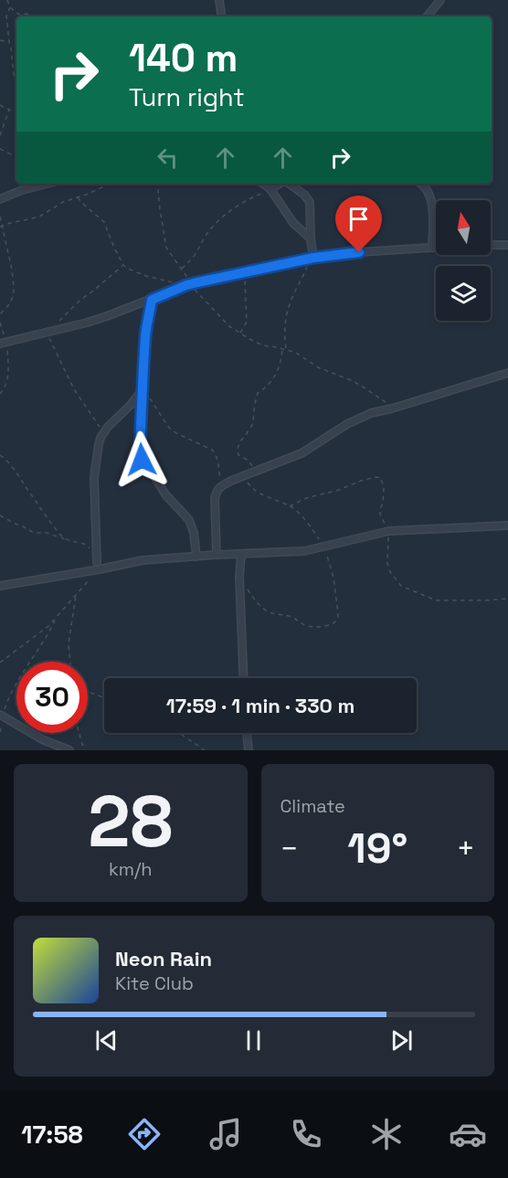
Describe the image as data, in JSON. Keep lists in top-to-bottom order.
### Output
{
  "north": "top",
  "page": {
    "turn": ["140 m", "Turn right"],
    "limit": "30",
    "trip": "17:59 · 1 min · 330 m",
    "tile": [
      ["28", "km/h"],
      "Climate"
    ],
    "heat": ["−", "19°", "+"],
    "song": ["Neon Rain", "Kite Club"],
    "tabs": "17:58"
  }
}
